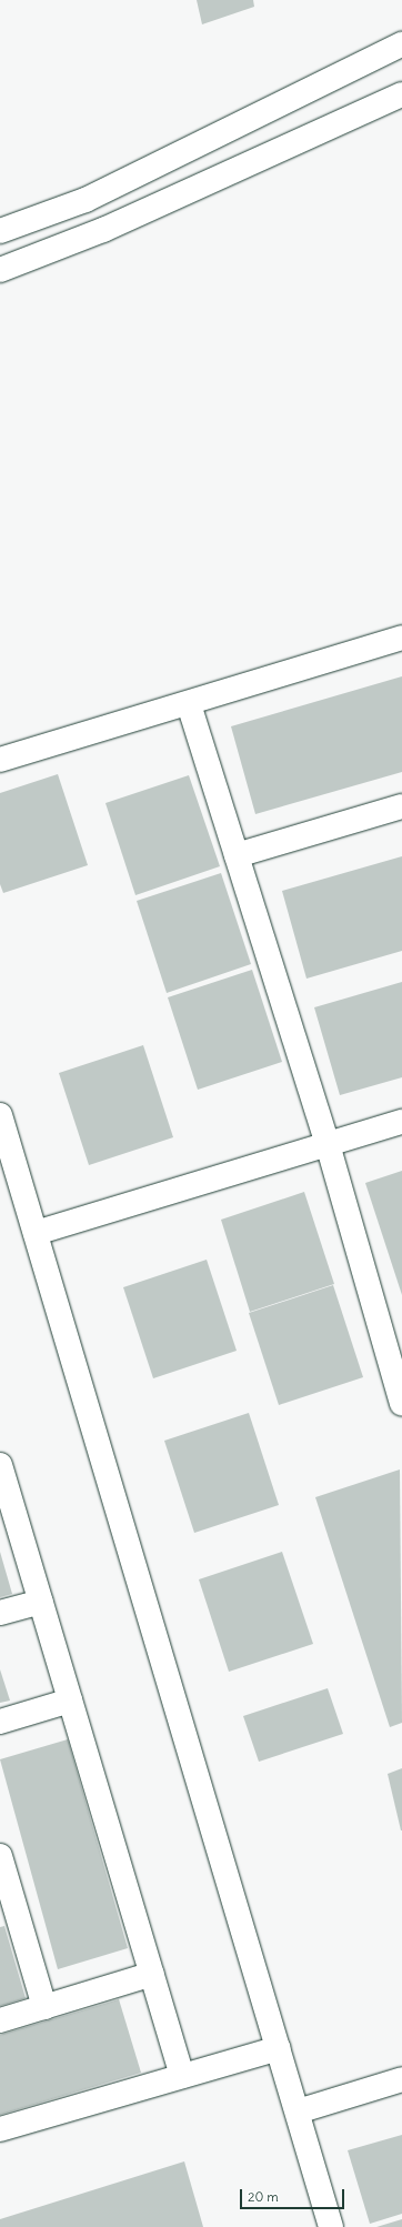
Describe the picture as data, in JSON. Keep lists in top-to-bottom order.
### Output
{
  "scale_bar": "20 m"
}
